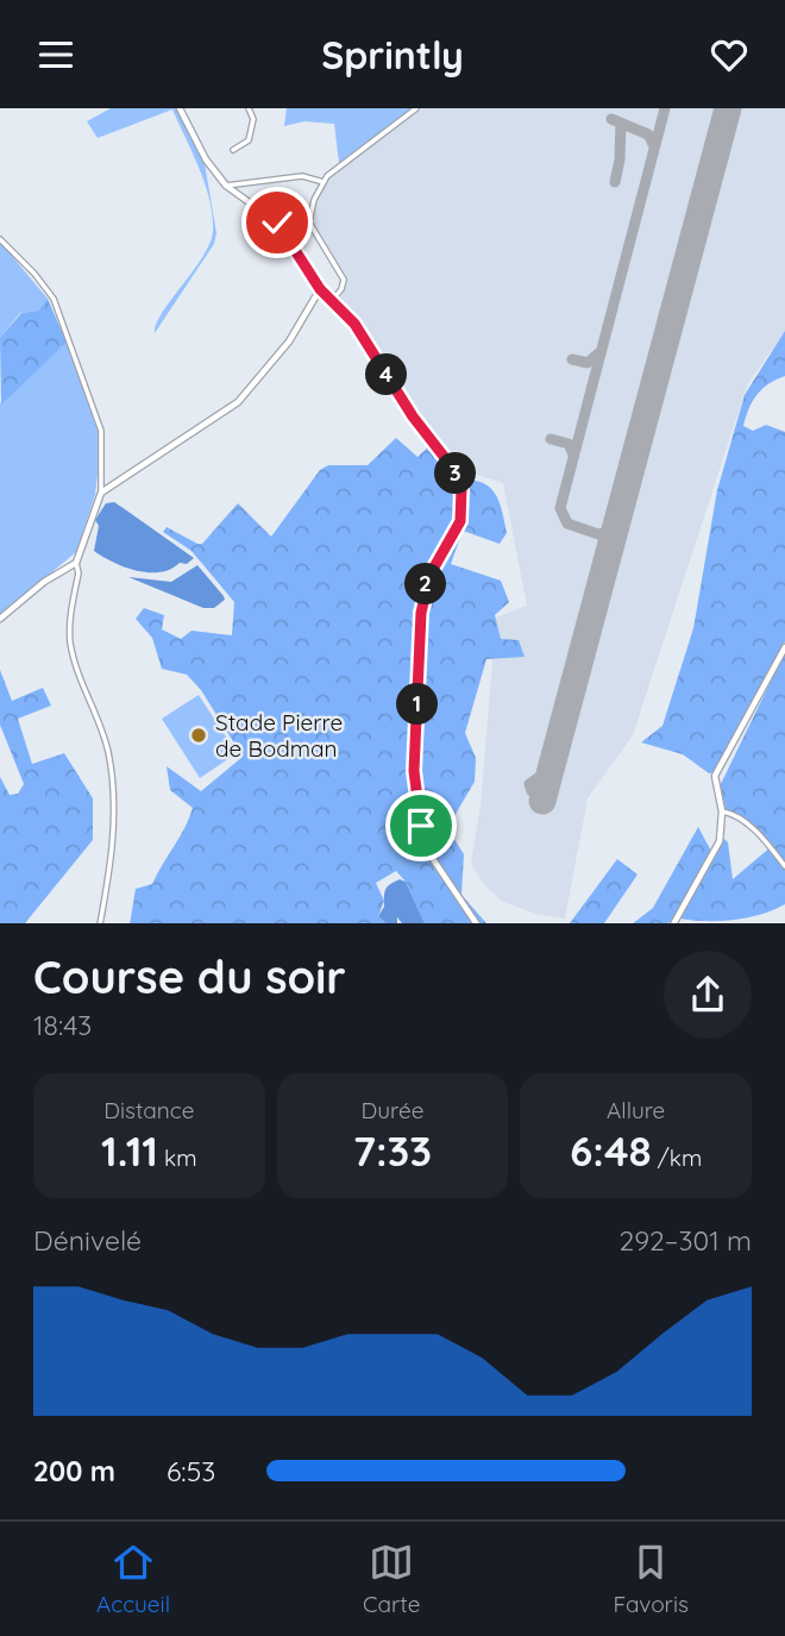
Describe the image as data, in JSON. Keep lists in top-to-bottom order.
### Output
{
  "places": ["Stade Pierre de Bodman"],
  "page": {
    "header": "Sprintly",
    "pins": [
      "4",
      "3",
      "2",
      "1"
    ],
    "heading": ["Course du soir", "18:43"],
    "stats": [
      ["Distance", "1.11 km"],
      ["Durée", "7:33"],
      ["Allure", "6:48 /km"]
    ],
    "chart": ["Dénivelé", "292–301 m"],
    "list": [
      {
        "name": "200 m",
        "note": "6:53"
      }
    ],
    "tabs": ["Accueil", "Carte", "Favoris"]
  }
}
